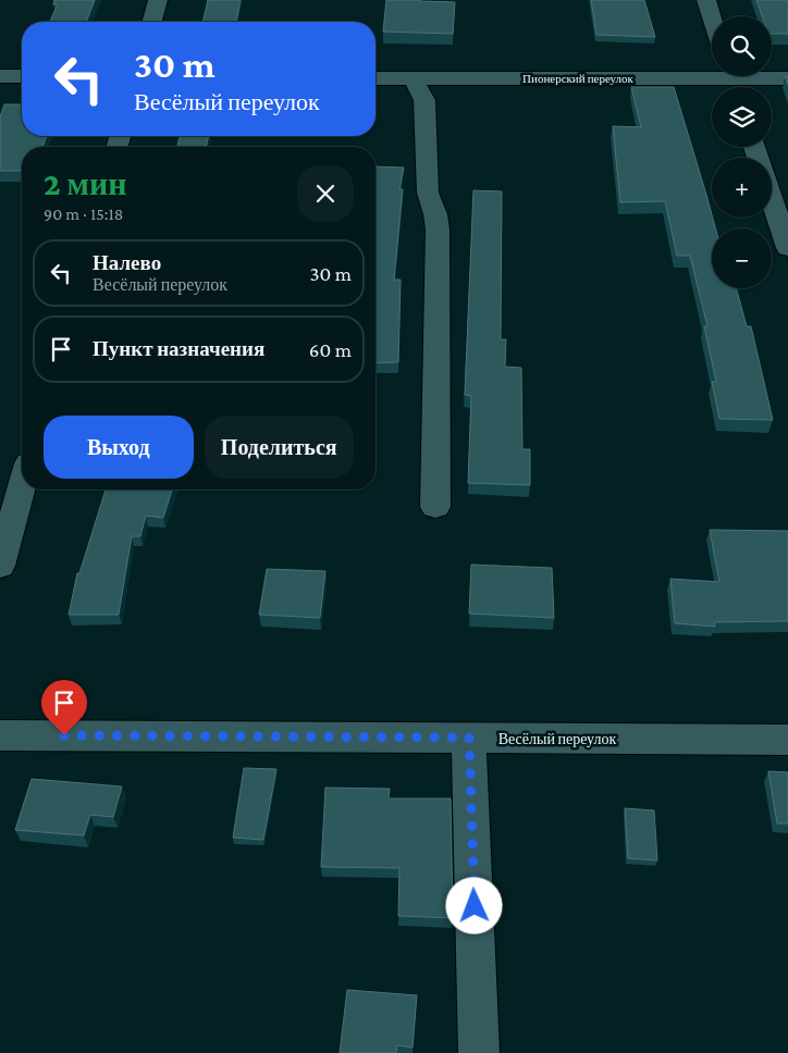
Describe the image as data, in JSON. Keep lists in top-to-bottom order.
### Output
{
  "streets": {
    "street": ["Пионерский переулок", "Весёлый переулок"]
  },
  "page": {
    "map_buttons": ["+", "−"],
    "turn": ["30 m", "Весёлый переулок"],
    "heading": ["2 мин", "90 m · 15:18"],
    "list": [
      {
        "name": "Налево",
        "note": "Весёлый переулок",
        "value": "30 m"
      },
      {
        "name": "Пункт назначения",
        "value": "60 m"
      }
    ],
    "buttons": ["Выход", "Поделиться"]
  }
}
